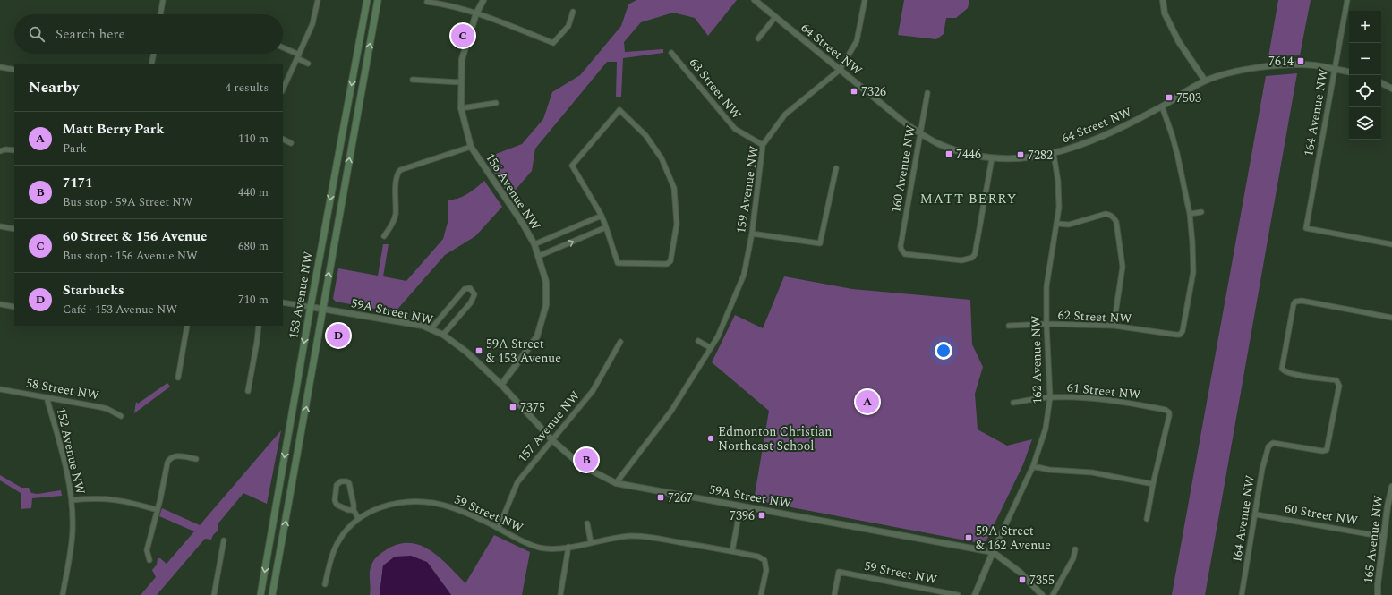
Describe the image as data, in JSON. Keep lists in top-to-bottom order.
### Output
{
  "streets": {
    "main road": ["153 Avenue NW"],
    "street": [
      "64 Street NW",
      "63 Street NW",
      "164 Avenue NW",
      "160 Avenue NW",
      "159 Avenue NW",
      "156 Avenue NW",
      "59A Street NW",
      "62 Street NW",
      "162 Avenue NW",
      "58 Street NW",
      "61 Street NW",
      "157 Avenue NW",
      "152 Avenue NW",
      "59 Street NW",
      "60 Street NW",
      "165 Avenue NW"
    ]
  },
  "crossings": [
    ["64 Street NW", "164 Avenue NW"],
    ["64 Street NW", "160 Avenue NW"],
    ["64 Street NW", "159 Avenue NW"],
    ["64 Street NW", "162 Avenue NW"],
    ["63 Street NW", "159 Avenue NW"],
    ["164 Avenue NW", "60 Street NW"],
    ["159 Avenue NW", "59A Street NW"],
    ["156 Avenue NW", "59A Street NW"],
    ["153 Avenue NW", "59A Street NW"],
    ["59A Street NW", "162 Avenue NW"],
    ["59A Street NW", "157 Avenue NW"],
    ["62 Street NW", "162 Avenue NW"],
    ["162 Avenue NW", "61 Street NW"],
    ["58 Street NW", "152 Avenue NW"],
    ["157 Avenue NW", "59 Street NW"],
    ["60 Street NW", "165 Avenue NW"]
  ],
  "districts": ["MATT BERRY"],
  "places": {
    "transit": [
      "7614",
      "7326",
      "7503",
      "7446",
      "7282",
      "59A Street & 153 Avenue",
      "7375",
      "7267",
      "7396",
      "59A Street & 162 Avenue",
      "7355"
    ],
    "other": ["Edmonton Christian Northeast School"]
  },
  "page": {
    "map_buttons": ["+", "−"],
    "search": "Search here",
    "pins": [
      "C",
      "D",
      "A",
      "B"
    ],
    "heading": ["Nearby", "4 results"],
    "list": [
      {
        "mark": "A",
        "name": "Matt Berry Park",
        "note": "Park",
        "value": "110 m"
      },
      {
        "mark": "B",
        "name": "7171",
        "note": "Bus stop · 59A Street NW",
        "value": "440 m"
      },
      {
        "mark": "C",
        "name": "60 Street & 156 Avenue",
        "note": "Bus stop · 156 Avenue NW",
        "value": "680 m"
      },
      {
        "mark": "D",
        "name": "Starbucks",
        "note": "Café · 153 Avenue NW",
        "value": "710 m"
      }
    ]
  }
}
